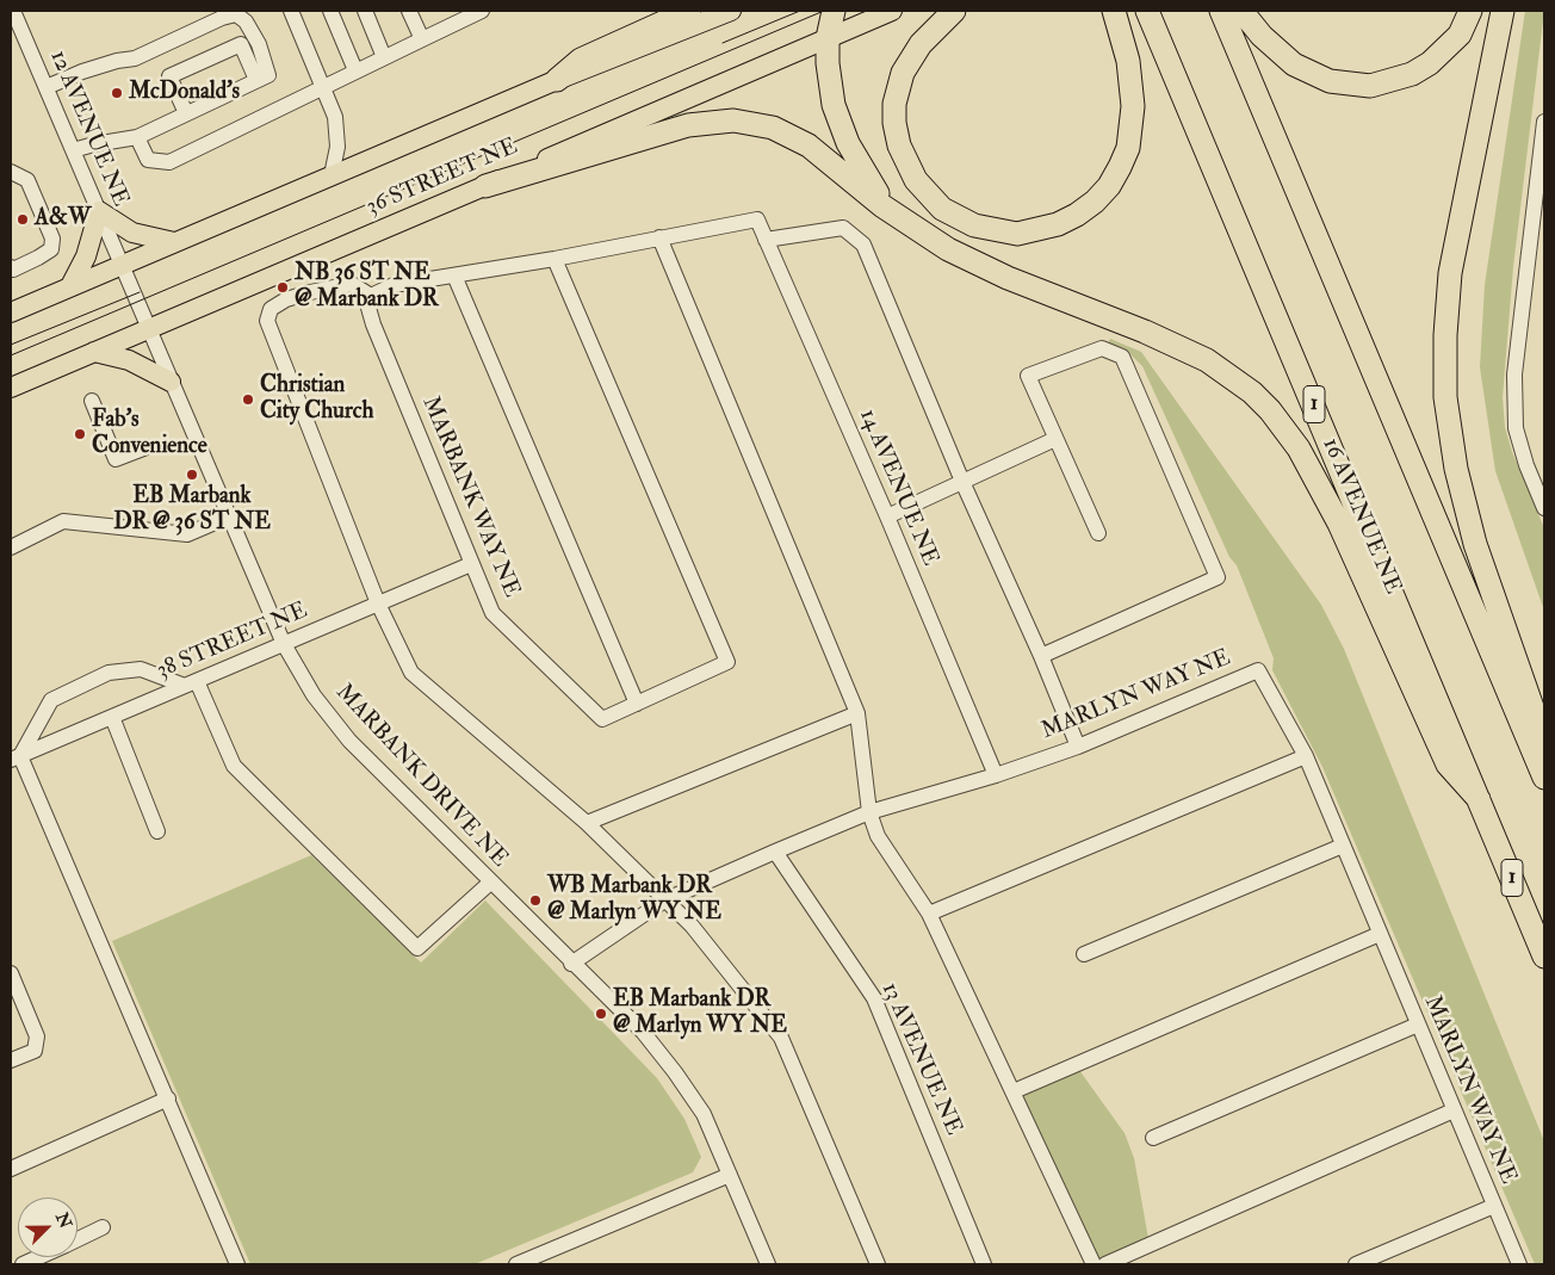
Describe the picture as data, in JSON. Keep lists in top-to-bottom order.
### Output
{
  "streets": {
    "highway": ["1", "16 AVENUE NE"],
    "main road": ["36 STREET NE"],
    "street": [
      "12 AVENUE NE",
      "14 AVENUE NE",
      "MARBANK WAY NE",
      "38 STREET NE",
      "MARLYN WAY NE",
      "MARBANK DRIVE NE",
      "13 AVENUE NE"
    ]
  },
  "crossings": [
    ["12 AVENUE NE", "36 STREET NE"],
    ["12 AVENUE NE", "MARBANK DRIVE NE"],
    ["36 STREET NE", "MARBANK DRIVE NE"],
    ["14 AVENUE NE", "MARLYN WAY NE"],
    ["MARBANK WAY NE", "38 STREET NE"],
    ["38 STREET NE", "MARBANK DRIVE NE"],
    ["MARLYN WAY NE", "MARBANK DRIVE NE"],
    ["MARLYN WAY NE", "13 AVENUE NE"]
  ],
  "places": [
    "McDonald's",
    "A&W",
    "NB 36 ST NE @ Marbank DR",
    "Christian City Church",
    "Fab's Convenience",
    "EB Marbank DR @ 36 ST NE",
    "WB Marbank DR @ Marlyn WY NE",
    "EB Marbank DR @ Marlyn WY NE"
  ],
  "north": "top right"
}
